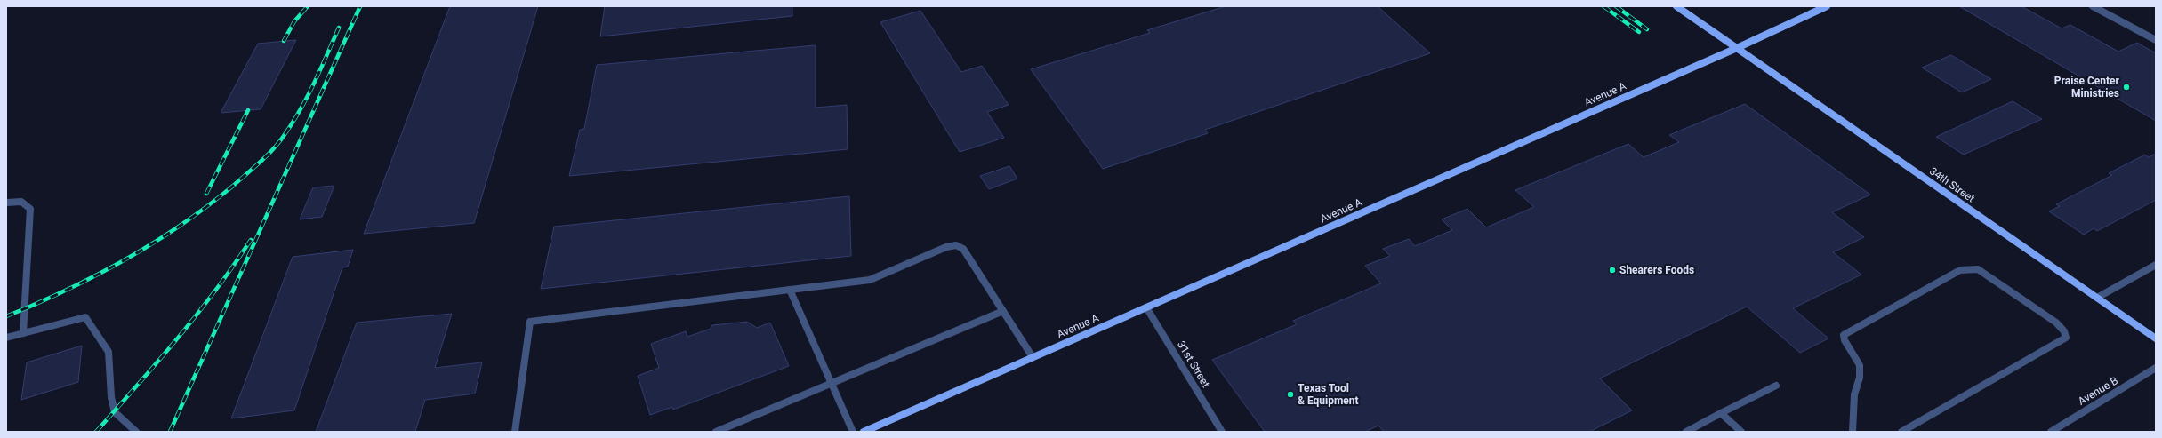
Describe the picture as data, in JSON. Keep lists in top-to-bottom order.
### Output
{
  "streets": {
    "main road": ["Avenue A", "34th Street"],
    "street": ["31st Street", "Avenue B"]
  },
  "crossings": [
    ["Avenue A", "34th Street"],
    ["Avenue A", "31st Street"]
  ],
  "places": ["Praise Center Ministries", "Shearers Foods", "Texas Tool & Equipment"]
}
